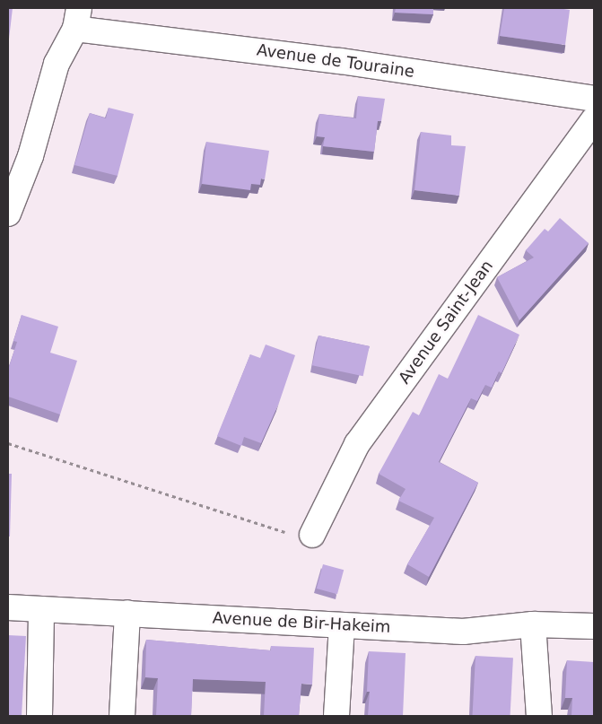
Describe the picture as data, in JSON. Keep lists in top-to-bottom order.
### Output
{
  "streets": {
    "street": ["Avenue de Touraine", "Avenue Saint-Jean", "Avenue de Bir-Hakeim"]
  }
}
